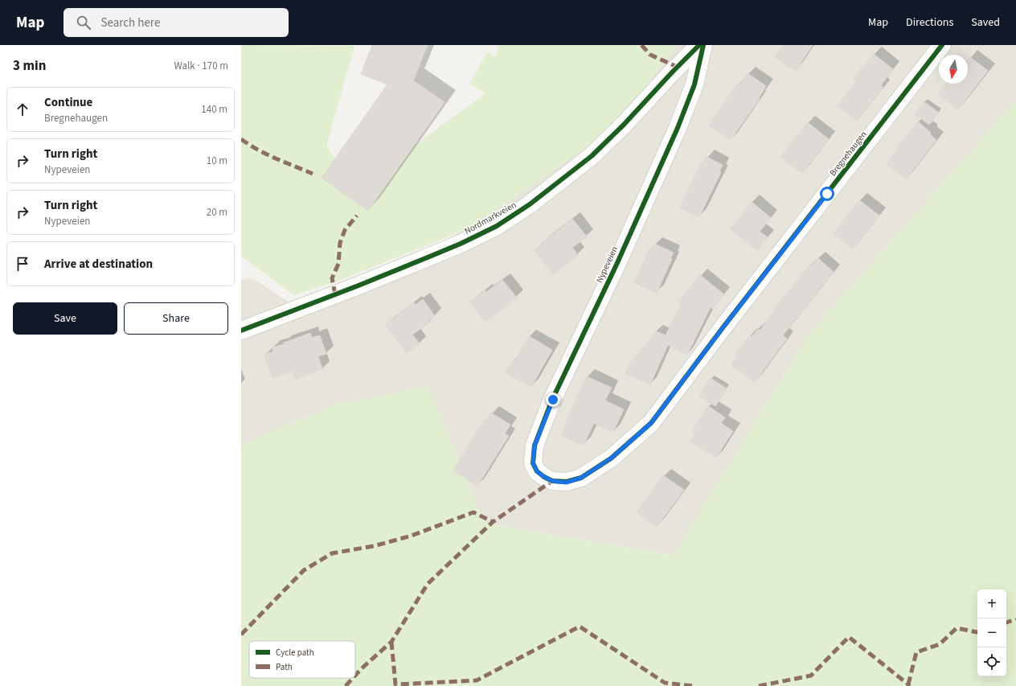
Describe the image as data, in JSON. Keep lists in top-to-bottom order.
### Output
{
  "streets": {
    "street": ["Bregnehaugen", "Nordmarkveien", "Nypeveien"]
  },
  "crossings": [
    ["Bregnehaugen", "Nypeveien"]
  ],
  "legend": ["Cycle path", "Path"],
  "north": "bottom",
  "page": {
    "header": "Map",
    "search": "Search here",
    "nav": ["Map", "Directions", "Saved"],
    "heading": ["3 min", "Walk · 170 m"],
    "list": [
      ["Continue", "Bregnehaugen", "140 m"],
      ["Turn right", "Nypeveien", "10 m"],
      ["Turn right", "Nypeveien", "20 m"],
      "Arrive at destination"
    ],
    "buttons": ["Save", "Share"],
    "map_buttons": ["+", "−"]
  }
}
